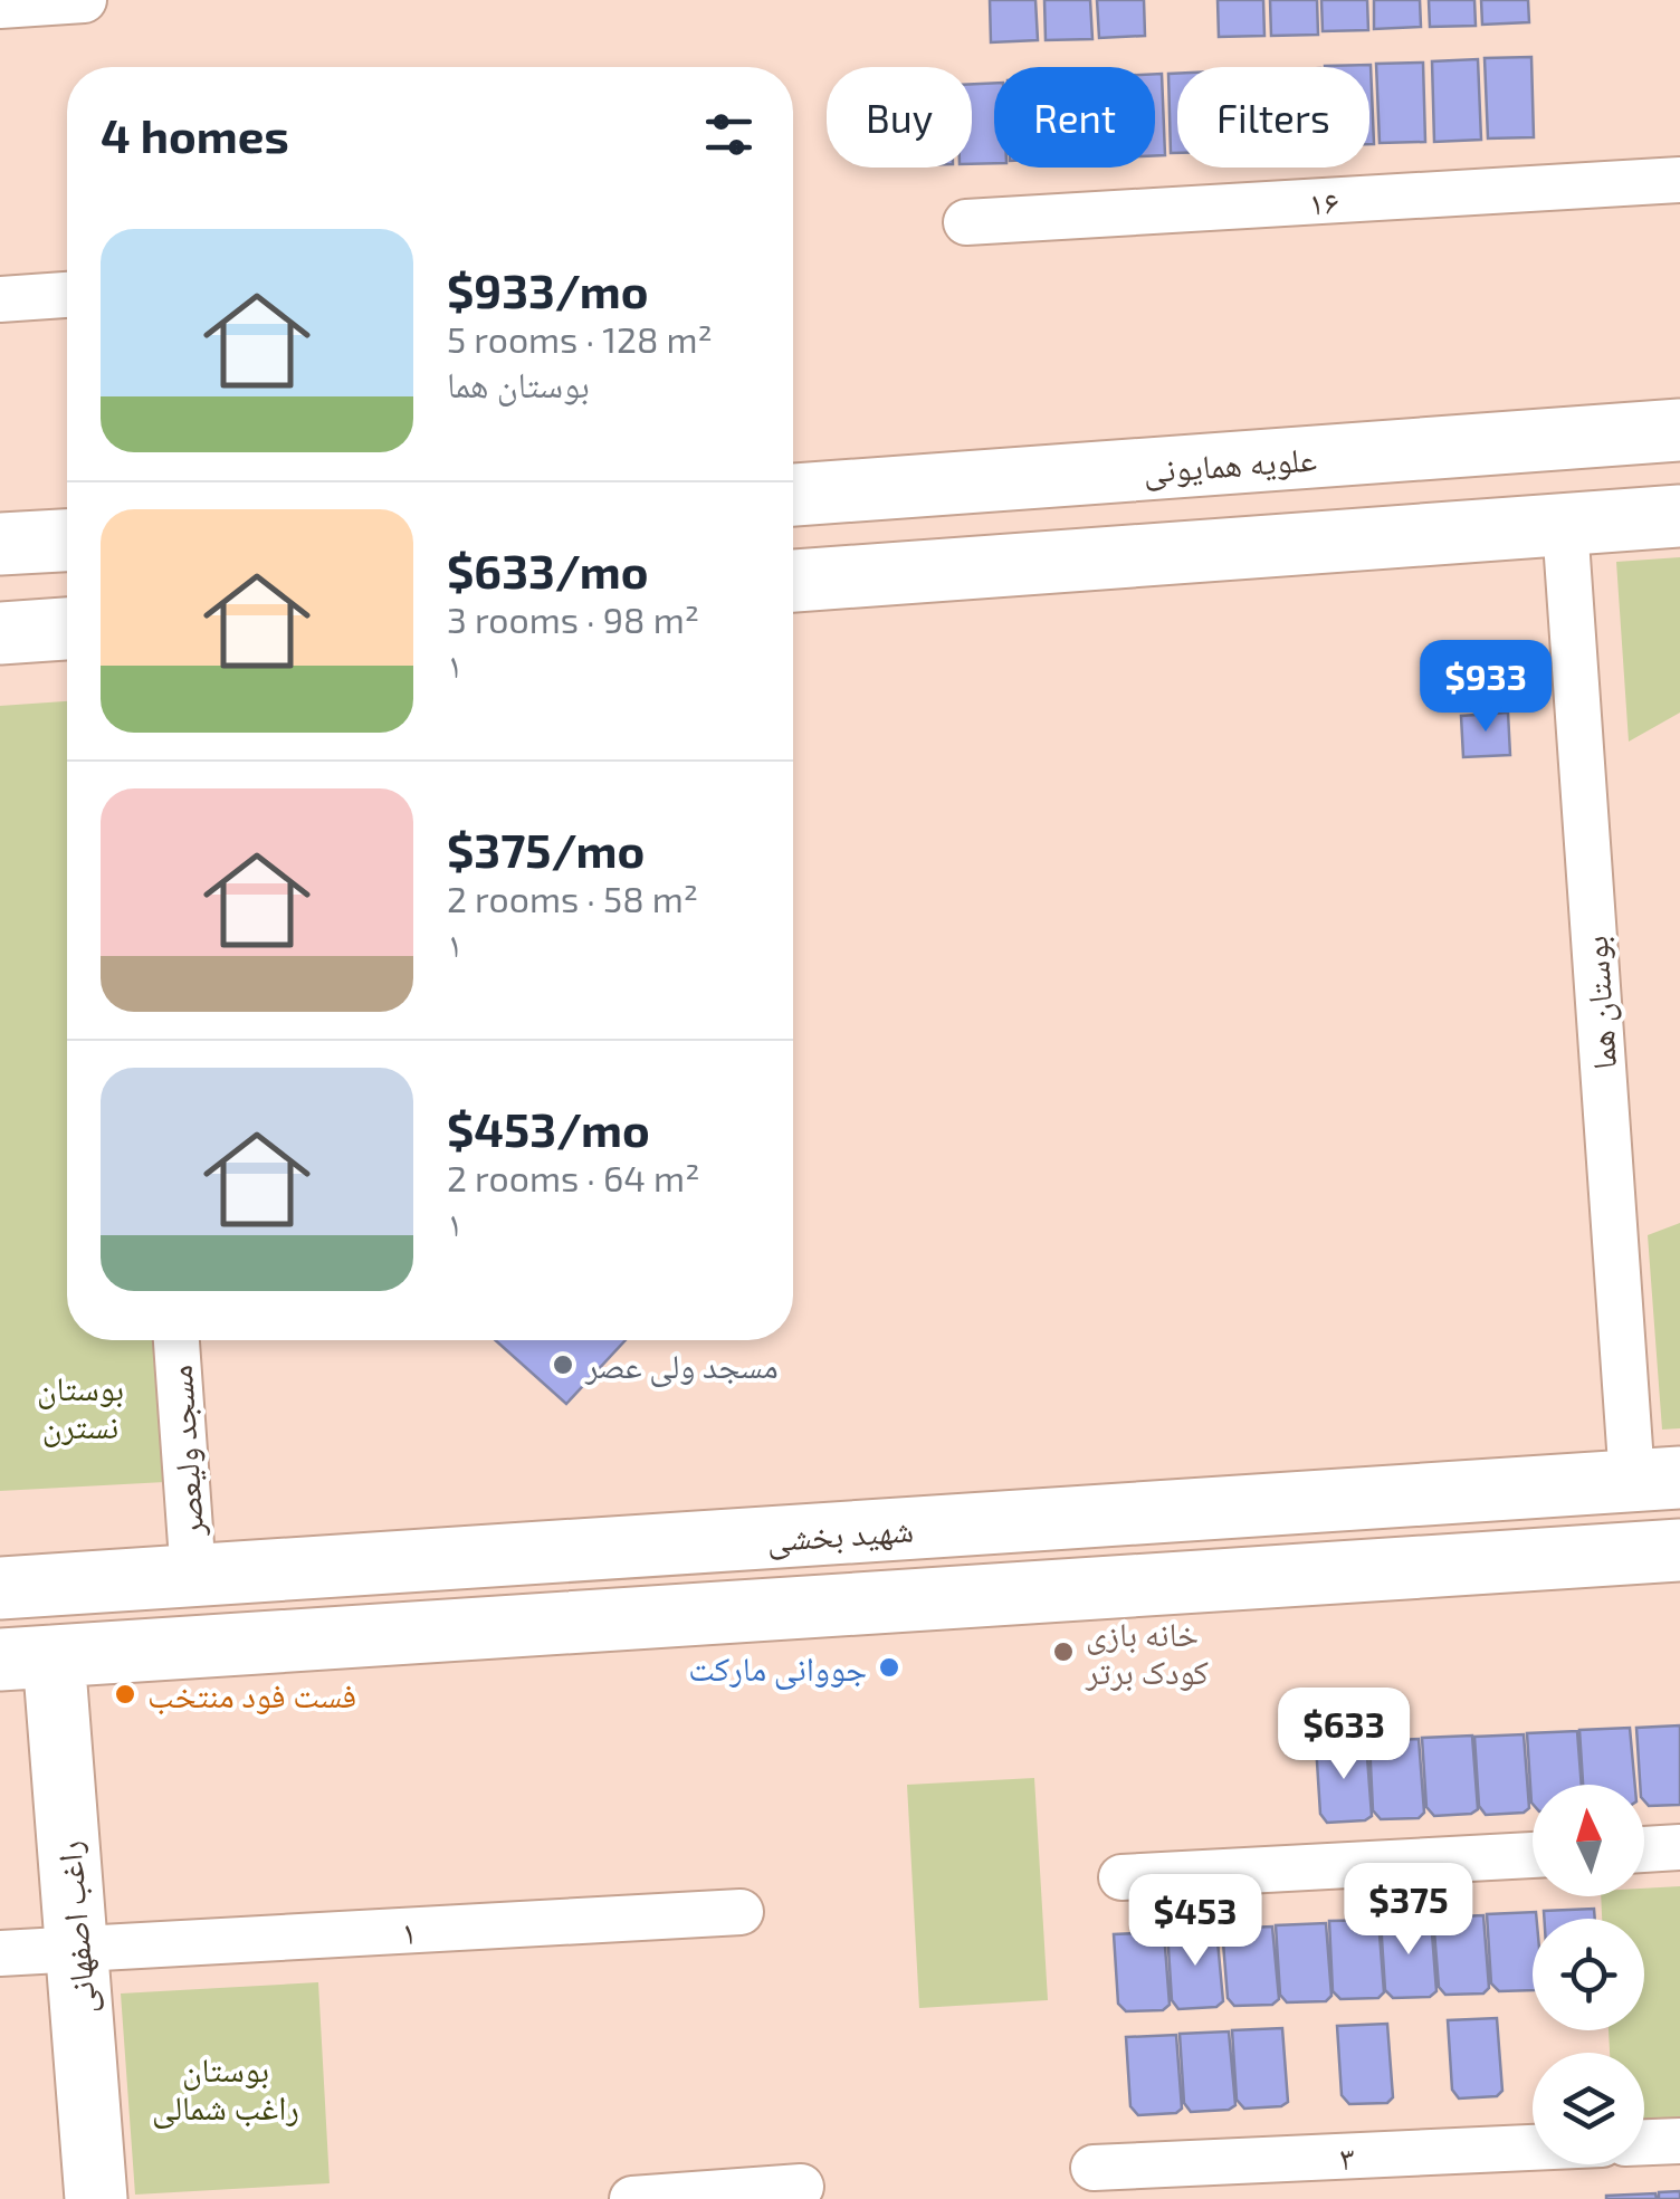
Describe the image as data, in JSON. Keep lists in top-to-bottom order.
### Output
{
  "streets": {
    "street": [
      "۱۶",
      "علویه همایونی",
      "بوستان هما",
      "مسجد ولیعصر",
      "شهید بخشی",
      "راغب اصفهانی",
      "۱",
      "۳"
    ]
  },
  "crossings": [
    ["بوستان هما", "شهید بخشی"],
    ["مسجد ولیعصر", "شهید بخشی"],
    ["راغب اصفهانی", "۱"]
  ],
  "parks": ["بوستان نسترن", "بوستان راغب شمالی"],
  "places": [
    "مسجد ولی عصر",
    "خانه بازی کودک برتر",
    "جووانی مارکت",
    "فست فود منتخب"
  ],
  "north": "top",
  "page": {
    "chip": ["Buy", "Rent", "Filters"],
    "heading": "4 homes",
    "list": [
      {
        "name": "$933/mo",
        "note": "5 rooms · 128 m² · بوستان هما"
      },
      {
        "name": "$633/mo",
        "note": "3 rooms · 98 m² · ۱"
      },
      {
        "name": "$375/mo",
        "note": "2 rooms · 58 m² · ۱"
      },
      {
        "name": "$453/mo",
        "note": "2 rooms · 64 m² · ۱"
      }
    ],
    "price": [
      "$933",
      "$633",
      "$375",
      "$453"
    ]
  }
}
